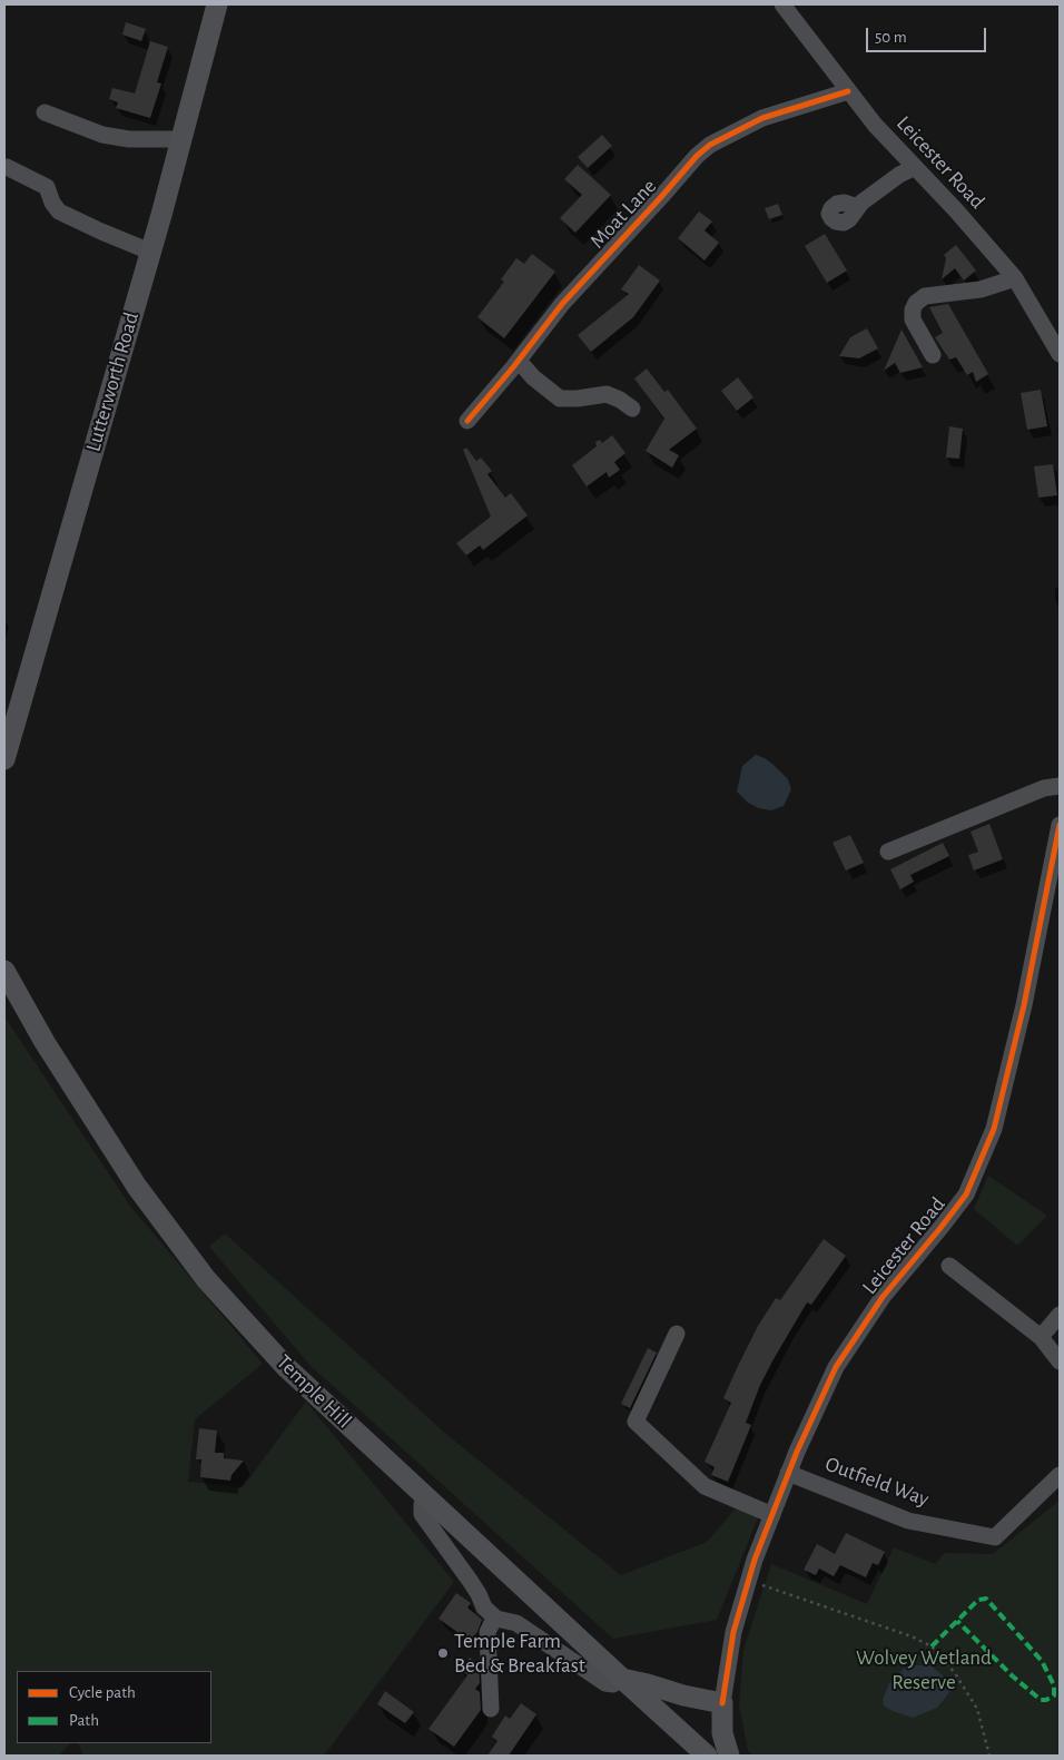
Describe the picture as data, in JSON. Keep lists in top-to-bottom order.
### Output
{
  "streets": {
    "main road": ["Lutterworth Road", "Temple Hill"],
    "street": ["Leicester Road", "Moat Lane", "Outfield Way"]
  },
  "crossings": [
    ["Leicester Road", "Moat Lane"],
    ["Leicester Road", "Temple Hill"],
    ["Leicester Road", "Outfield Way"]
  ],
  "parks": ["Wolvey Wetland Reserve"],
  "places": ["Temple Farm Bed & Breakfast"],
  "legend": ["Cycle path", "Path"],
  "scale_bar": "50 m"
}
